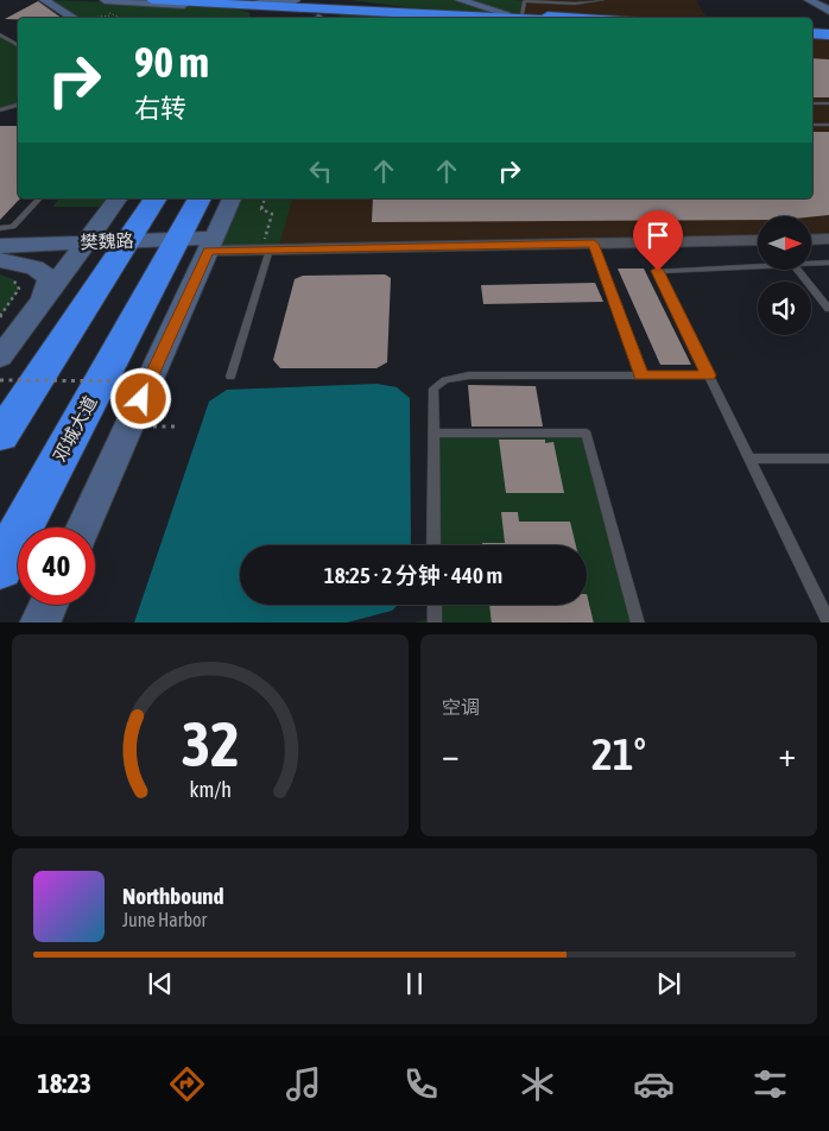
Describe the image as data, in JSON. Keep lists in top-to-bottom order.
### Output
{
  "streets": {
    "highway": ["邓城大道"],
    "street": ["樊魏路"]
  },
  "crossings": [
    ["樊魏路", "邓城大道"]
  ],
  "north": "right",
  "page": {
    "turn": ["90 m", "右转"],
    "limit": "40",
    "trip": "18:25 · 2 分钟 · 440 m",
    "tile": "空调",
    "heat": ["−", "21°", "+"],
    "song": ["Northbound", "June Harbor"],
    "tabs": "18:23",
    "gauge": ["32", "km/h"]
  }
}
